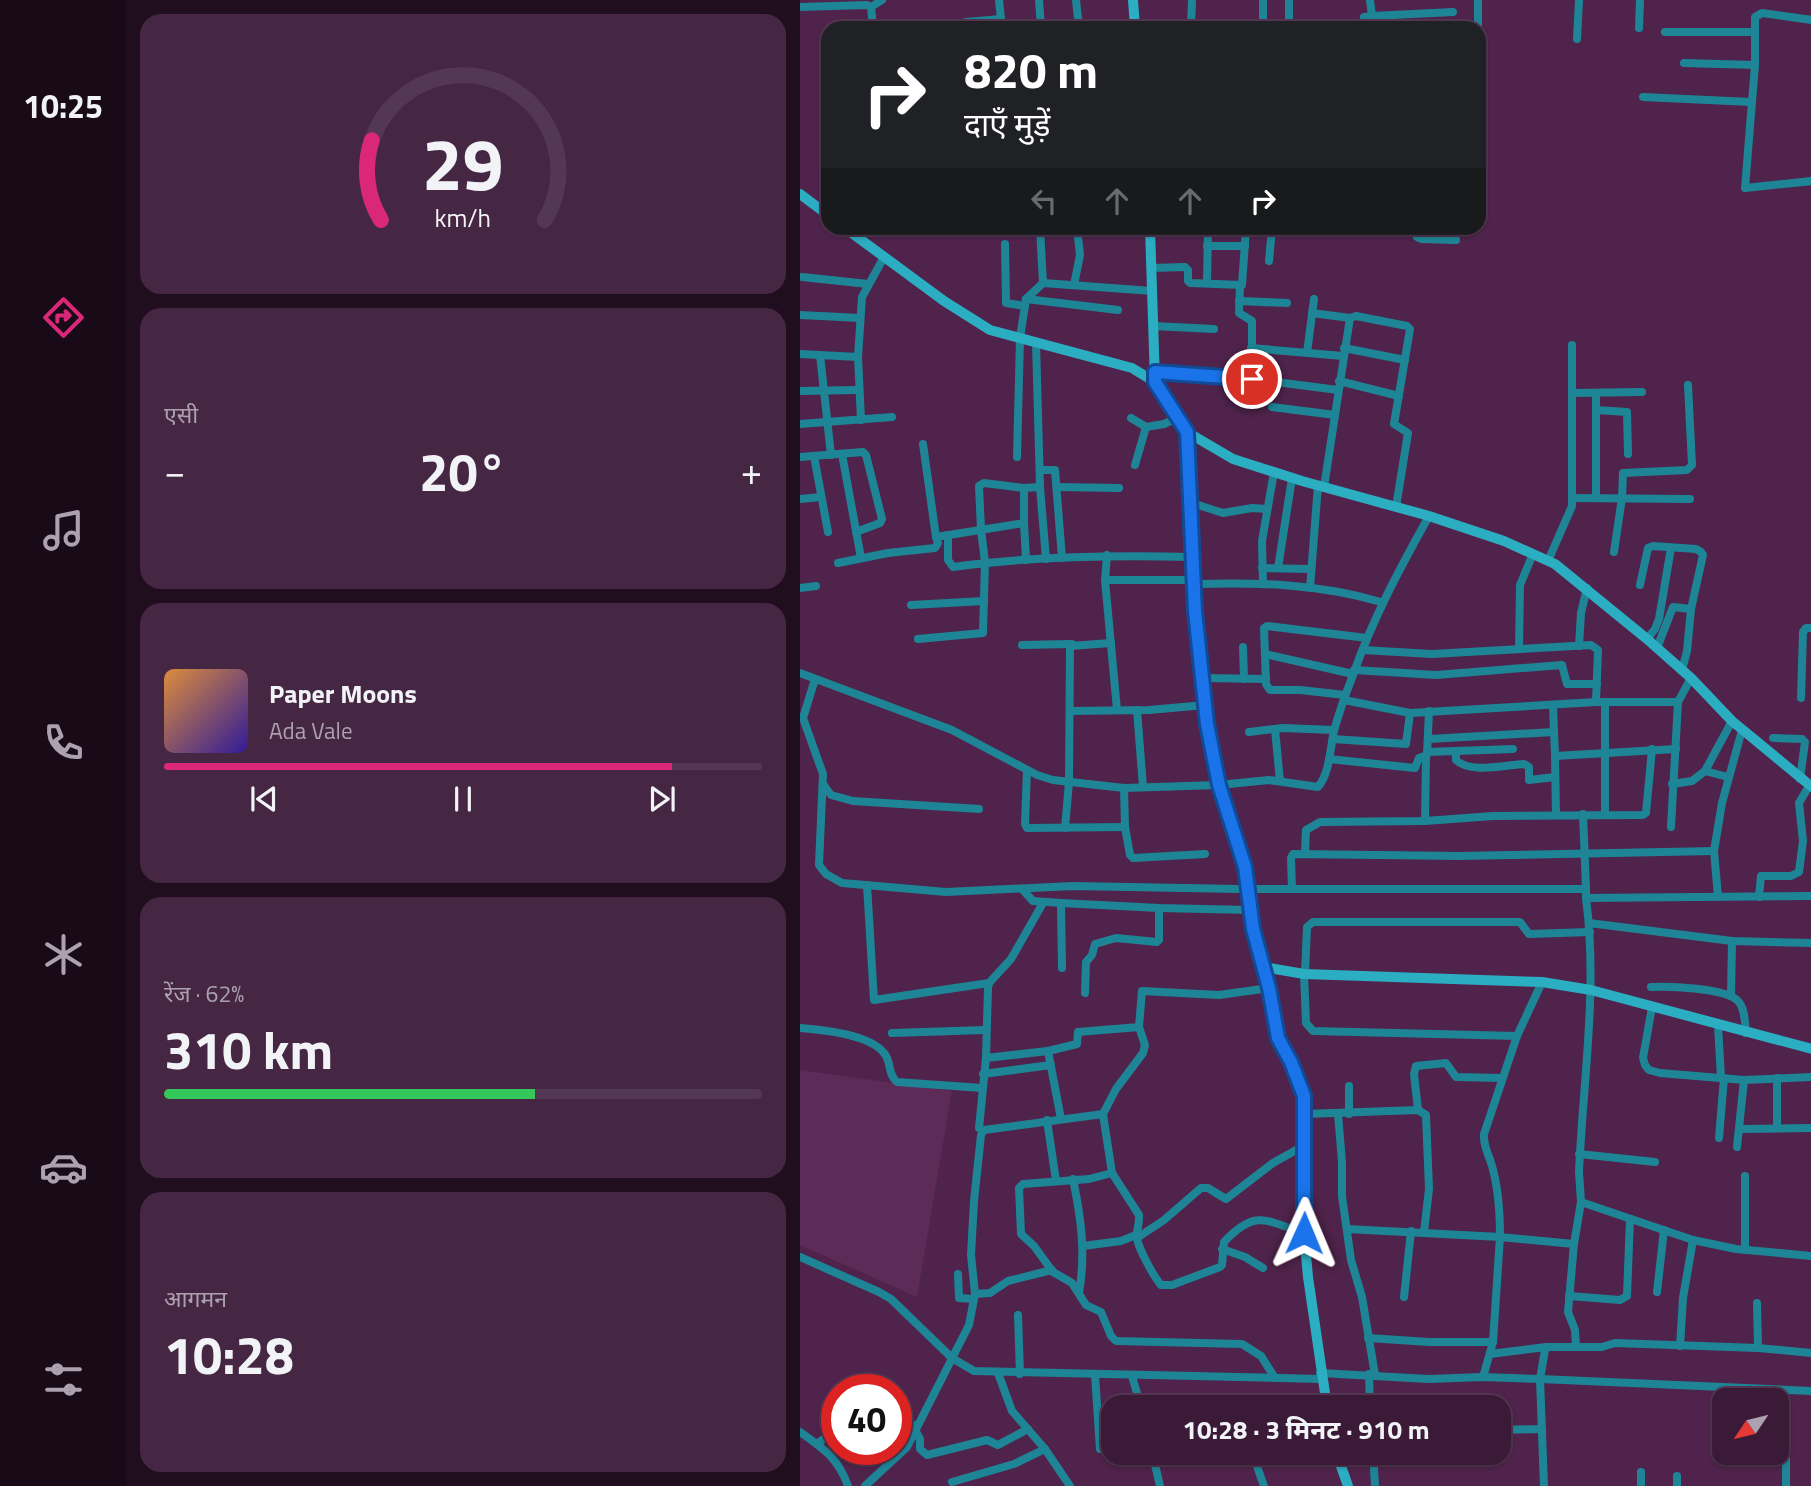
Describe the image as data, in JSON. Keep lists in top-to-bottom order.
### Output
{
  "north": "bottom left",
  "page": {
    "tabs": "10:25",
    "turn": ["820 m", "दाएँ मुड़ें"],
    "tile": [
      "एसी",
      ["रेंज · 62%", "310 km"],
      ["आगमन", "10:28"]
    ],
    "heat": ["−", "20°", "+"],
    "song": ["Paper Moons", "Ada Vale"],
    "limit": "40",
    "trip": "10:28 · 3 मिनट · 910 m",
    "gauge": ["29", "km/h"]
  }
}
